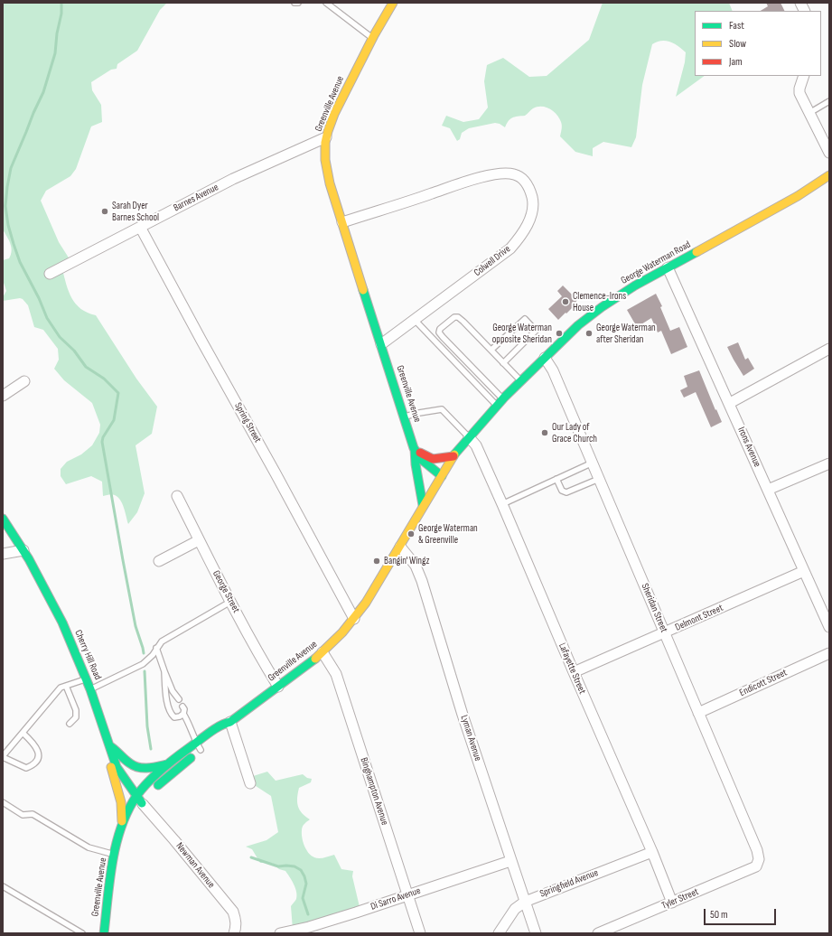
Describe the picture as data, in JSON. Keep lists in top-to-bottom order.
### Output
{
  "streets": {
    "main road": ["Greenville Avenue", "George Waterman Road", "Cherry Hill Road"],
    "street": [
      "Barnes Avenue",
      "Colwell Drive",
      "Spring Street",
      "Irons Avenue",
      "George Street",
      "Sheridan Street",
      "Delmont Street",
      "Lafayette Street",
      "Endicott Street",
      "Lyman Avenue",
      "Binghampton Avenue",
      "Newman Avenue",
      "Springfield Avenue",
      "Di Sarro Avenue",
      "Tyler Street"
    ]
  },
  "crossings": [
    ["Greenville Avenue", "Barnes Avenue"],
    ["Greenville Avenue", "Colwell Drive"],
    ["Greenville Avenue", "George Waterman Road"],
    ["Greenville Avenue", "Spring Street"],
    ["Greenville Avenue", "George Street"],
    ["Greenville Avenue", "Cherry Hill Road"],
    ["Greenville Avenue", "Lafayette Street"],
    ["Greenville Avenue", "Lyman Avenue"],
    ["Greenville Avenue", "Binghampton Avenue"],
    ["Greenville Avenue", "Newman Avenue"],
    ["Barnes Avenue", "Spring Street"],
    ["George Waterman Road", "Irons Avenue"],
    ["George Waterman Road", "Sheridan Street"],
    ["George Waterman Road", "Lafayette Street"],
    ["Irons Avenue", "Delmont Street"],
    ["Sheridan Street", "Delmont Street"],
    ["Sheridan Street", "Endicott Street"],
    ["Sheridan Street", "Tyler Street"],
    ["Delmont Street", "Lafayette Street"],
    ["Cherry Hill Road", "Newman Avenue"],
    ["Lafayette Street", "Springfield Avenue"],
    ["Lafayette Street", "Tyler Street"],
    ["Lyman Avenue", "Springfield Avenue"],
    ["Lyman Avenue", "Di Sarro Avenue"],
    ["Binghampton Avenue", "Di Sarro Avenue"]
  ],
  "places": [
    "Sarah Dyer Barnes School",
    "Clemence-Irons House",
    "George Waterman opposite Sheridan",
    "George Waterman after Sheridan",
    "Our Lady of Grace Church",
    "George Waterman & Greenville",
    "Bangin' Wingz"
  ],
  "legend": ["Fast", "Slow", "Jam"],
  "scale_bar": "50 m"
}
